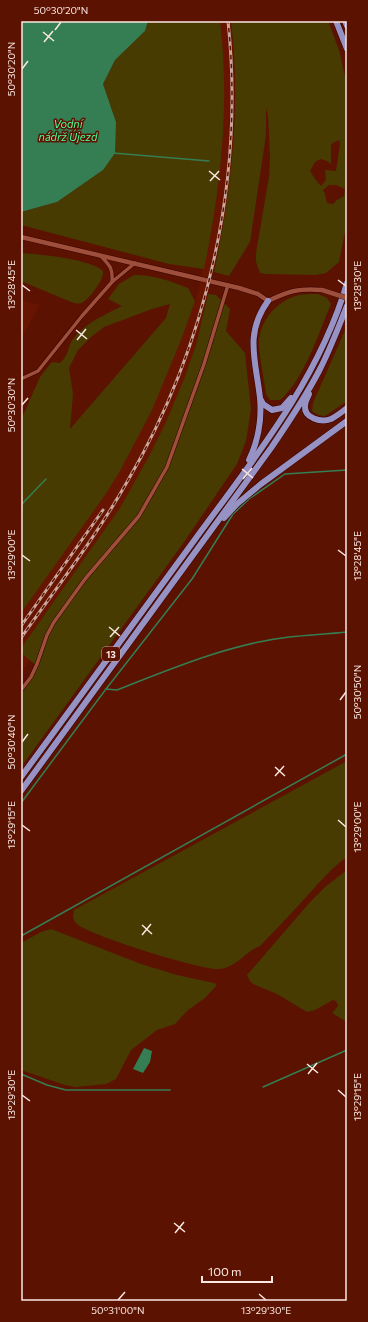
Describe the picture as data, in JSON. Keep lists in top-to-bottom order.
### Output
{
  "streets": {
    "highway": ["13"]
  },
  "water": ["Vodní nádrž Újezd"],
  "scale_bar": "100 m",
  "coordinates": [
    "50°30'20\"N",
    "13°28'45\"E",
    "13°28'30\"E",
    "50°30'30\"N",
    "13°29'00\"E",
    "50°30'50\"N",
    "50°30'40\"N",
    "13°29'15\"E",
    "13°29'30\"E",
    "50°31'00\"N"
  ]
}
